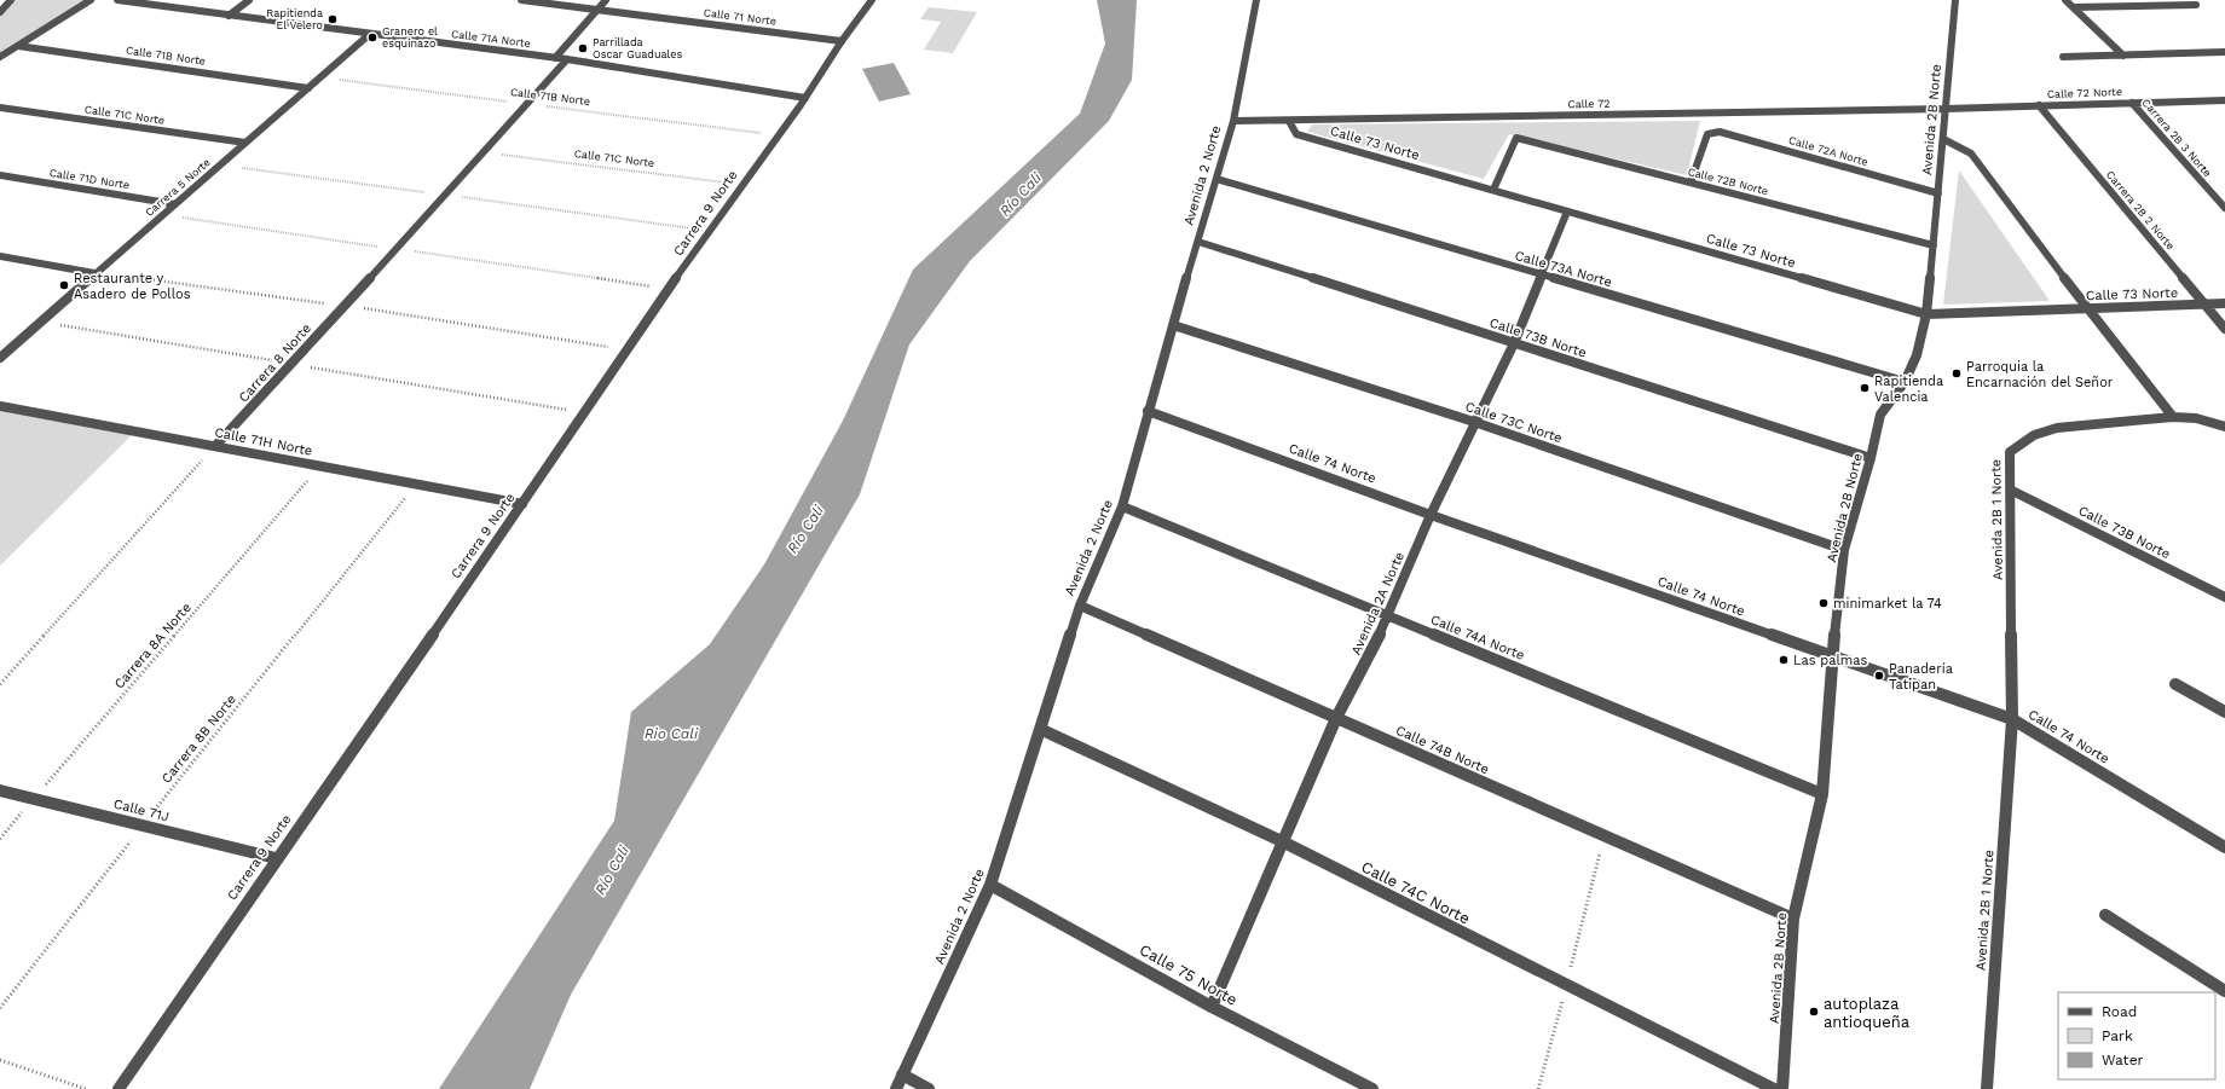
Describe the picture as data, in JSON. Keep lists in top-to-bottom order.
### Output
{
  "streets": {
    "street": [
      "Calle 71 Norte",
      "Calle 71A Norte",
      "Calle 71B Norte",
      "Calle 72 Norte",
      "Calle 72",
      "Calle 71C Norte",
      "Avenida 2B Norte",
      "Carrera 2B 3 Norte",
      "Calle 73 Norte",
      "Calle 72A Norte",
      "Avenida 2 Norte",
      "Calle 71D Norte",
      "Calle 72B Norte",
      "Carrera 5 Norte",
      "Carrera 2B 2 Norte",
      "Carrera 9 Norte",
      "Calle 73A Norte",
      "Calle 73B Norte",
      "Carrera 8 Norte",
      "Calle 73C Norte",
      "Calle 71H Norte",
      "Calle 74 Norte",
      "Avenida 2B 1 Norte",
      "Avenida 2A Norte",
      "Calle 74A Norte",
      "Calle 74B Norte",
      "Calle 71J",
      "Calle 74C Norte",
      "Calle 75 Norte"
    ],
    "path": ["Carrera 8A Norte", "Carrera 8B Norte"]
  },
  "crossings": [
    ["Calle 71 Norte", "Carrera 9 Norte"],
    ["Calle 71A Norte", "Carrera 5 Norte"],
    ["Calle 71A Norte", "Carrera 9 Norte"],
    ["Calle 71A Norte", "Carrera 8 Norte"],
    ["Calle 71B Norte", "Carrera 5 Norte"],
    ["Calle 71B Norte", "Carrera 9 Norte"],
    ["Calle 71B Norte", "Carrera 8 Norte"],
    ["Calle 72 Norte", "Calle 72"],
    ["Calle 72 Norte", "Avenida 2B Norte"],
    ["Calle 72 Norte", "Carrera 2B 3 Norte"],
    ["Calle 72 Norte", "Carrera 2B 2 Norte"],
    ["Calle 72", "Avenida 2B Norte"],
    ["Calle 72", "Calle 73 Norte"],
    ["Calle 72", "Avenida 2 Norte"],
    ["Calle 71C Norte", "Carrera 5 Norte"],
    ["Calle 71C Norte", "Carrera 9 Norte"],
    ["Calle 71C Norte", "Carrera 8 Norte"],
    ["Avenida 2B Norte", "Calle 73 Norte"],
    ["Avenida 2B Norte", "Calle 72A Norte"],
    ["Avenida 2B Norte", "Calle 72B Norte"],
    ["Avenida 2B Norte", "Calle 73A Norte"],
    ["Avenida 2B Norte", "Calle 73B Norte"],
    ["Avenida 2B Norte", "Calle 73C Norte"],
    ["Avenida 2B Norte", "Calle 74 Norte"],
    ["Avenida 2B Norte", "Calle 74A Norte"],
    ["Avenida 2B Norte", "Calle 74B Norte"],
    ["Calle 73 Norte", "Calle 72B Norte"],
    ["Calle 73 Norte", "Carrera 2B 2 Norte"],
    ["Calle 73 Norte", "Avenida 2A Norte"],
    ["Calle 72A Norte", "Calle 72B Norte"],
    ["Avenida 2 Norte", "Calle 73A Norte"],
    ["Avenida 2 Norte", "Calle 73B Norte"],
    ["Avenida 2 Norte", "Calle 73C Norte"],
    ["Avenida 2 Norte", "Calle 74 Norte"],
    ["Avenida 2 Norte", "Calle 74A Norte"],
    ["Avenida 2 Norte", "Calle 74B Norte"],
    ["Avenida 2 Norte", "Calle 74C Norte"],
    ["Avenida 2 Norte", "Calle 75 Norte"],
    ["Calle 71D Norte", "Carrera 5 Norte"],
    ["Carrera 9 Norte", "Calle 71H Norte"],
    ["Carrera 9 Norte", "Calle 71J"],
    ["Calle 73A Norte", "Avenida 2A Norte"],
    ["Calle 73B Norte", "Avenida 2B 1 Norte"],
    ["Calle 73B Norte", "Avenida 2A Norte"],
    ["Carrera 8 Norte", "Calle 71H Norte"],
    ["Calle 73C Norte", "Avenida 2A Norte"],
    ["Calle 71H Norte", "Carrera 8A Norte"],
    ["Calle 71H Norte", "Carrera 8B Norte"],
    ["Calle 74 Norte", "Avenida 2B 1 Norte"],
    ["Calle 74 Norte", "Avenida 2A Norte"],
    ["Avenida 2A Norte", "Calle 74A Norte"],
    ["Avenida 2A Norte", "Calle 74B Norte"],
    ["Avenida 2A Norte", "Calle 74C Norte"],
    ["Avenida 2A Norte", "Calle 75 Norte"],
    ["Carrera 8A Norte", "Calle 71J"],
    ["Carrera 8B Norte", "Calle 71J"]
  ],
  "water": ["Río Cali", "Rio Cali"],
  "places": [
    "Rapitienda El Velero",
    "Granero el esquinazo",
    "Parrillada Oscar Guaduales",
    "Restaurante y Asadero de Pollos",
    "Parroquia la Encarnación del Señor",
    "Rapitienda Valencia",
    "minimarket la 74",
    "Las palmas",
    "Panadería Tatipan",
    "autoplaza antioqueña"
  ],
  "legend": ["Road", "Park", "Water"]
}
